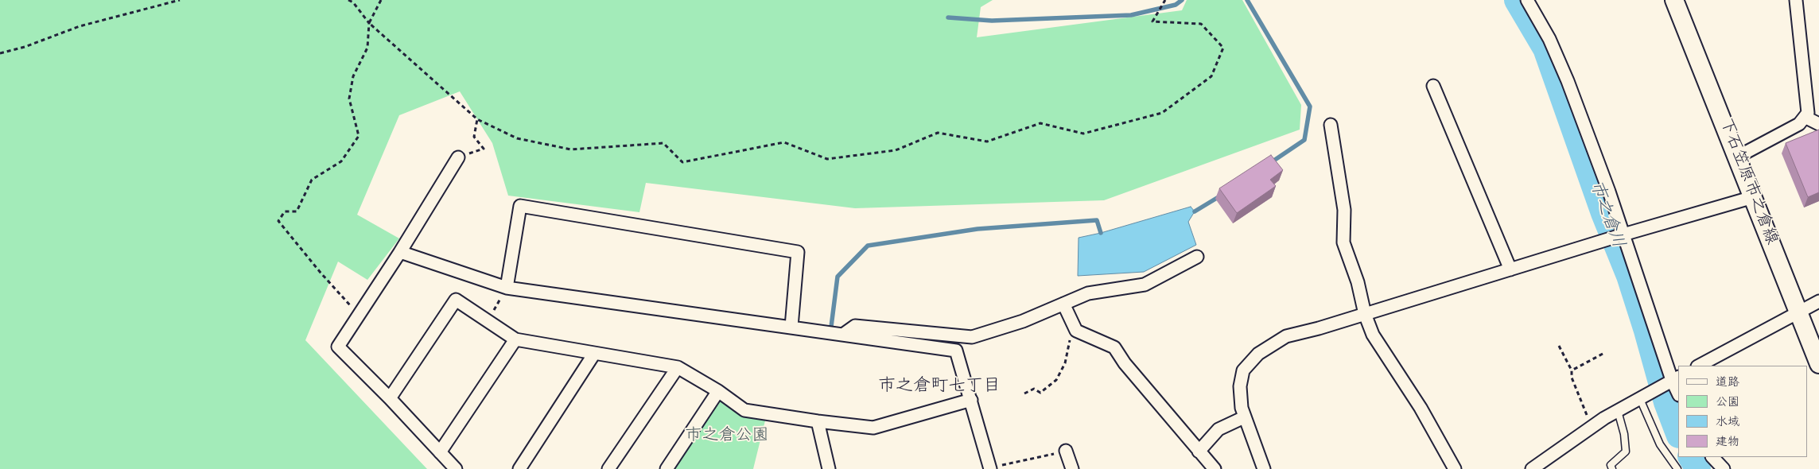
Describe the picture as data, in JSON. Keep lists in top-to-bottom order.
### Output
{
  "streets": {
    "main road": ["下石笠原市之倉線"]
  },
  "districts": ["市之倉町七丁目"],
  "water": ["市之倉川"],
  "parks": ["市之倉公園"],
  "legend": [
    "道路",
    "公園",
    "水域",
    "建物"
  ]
}
